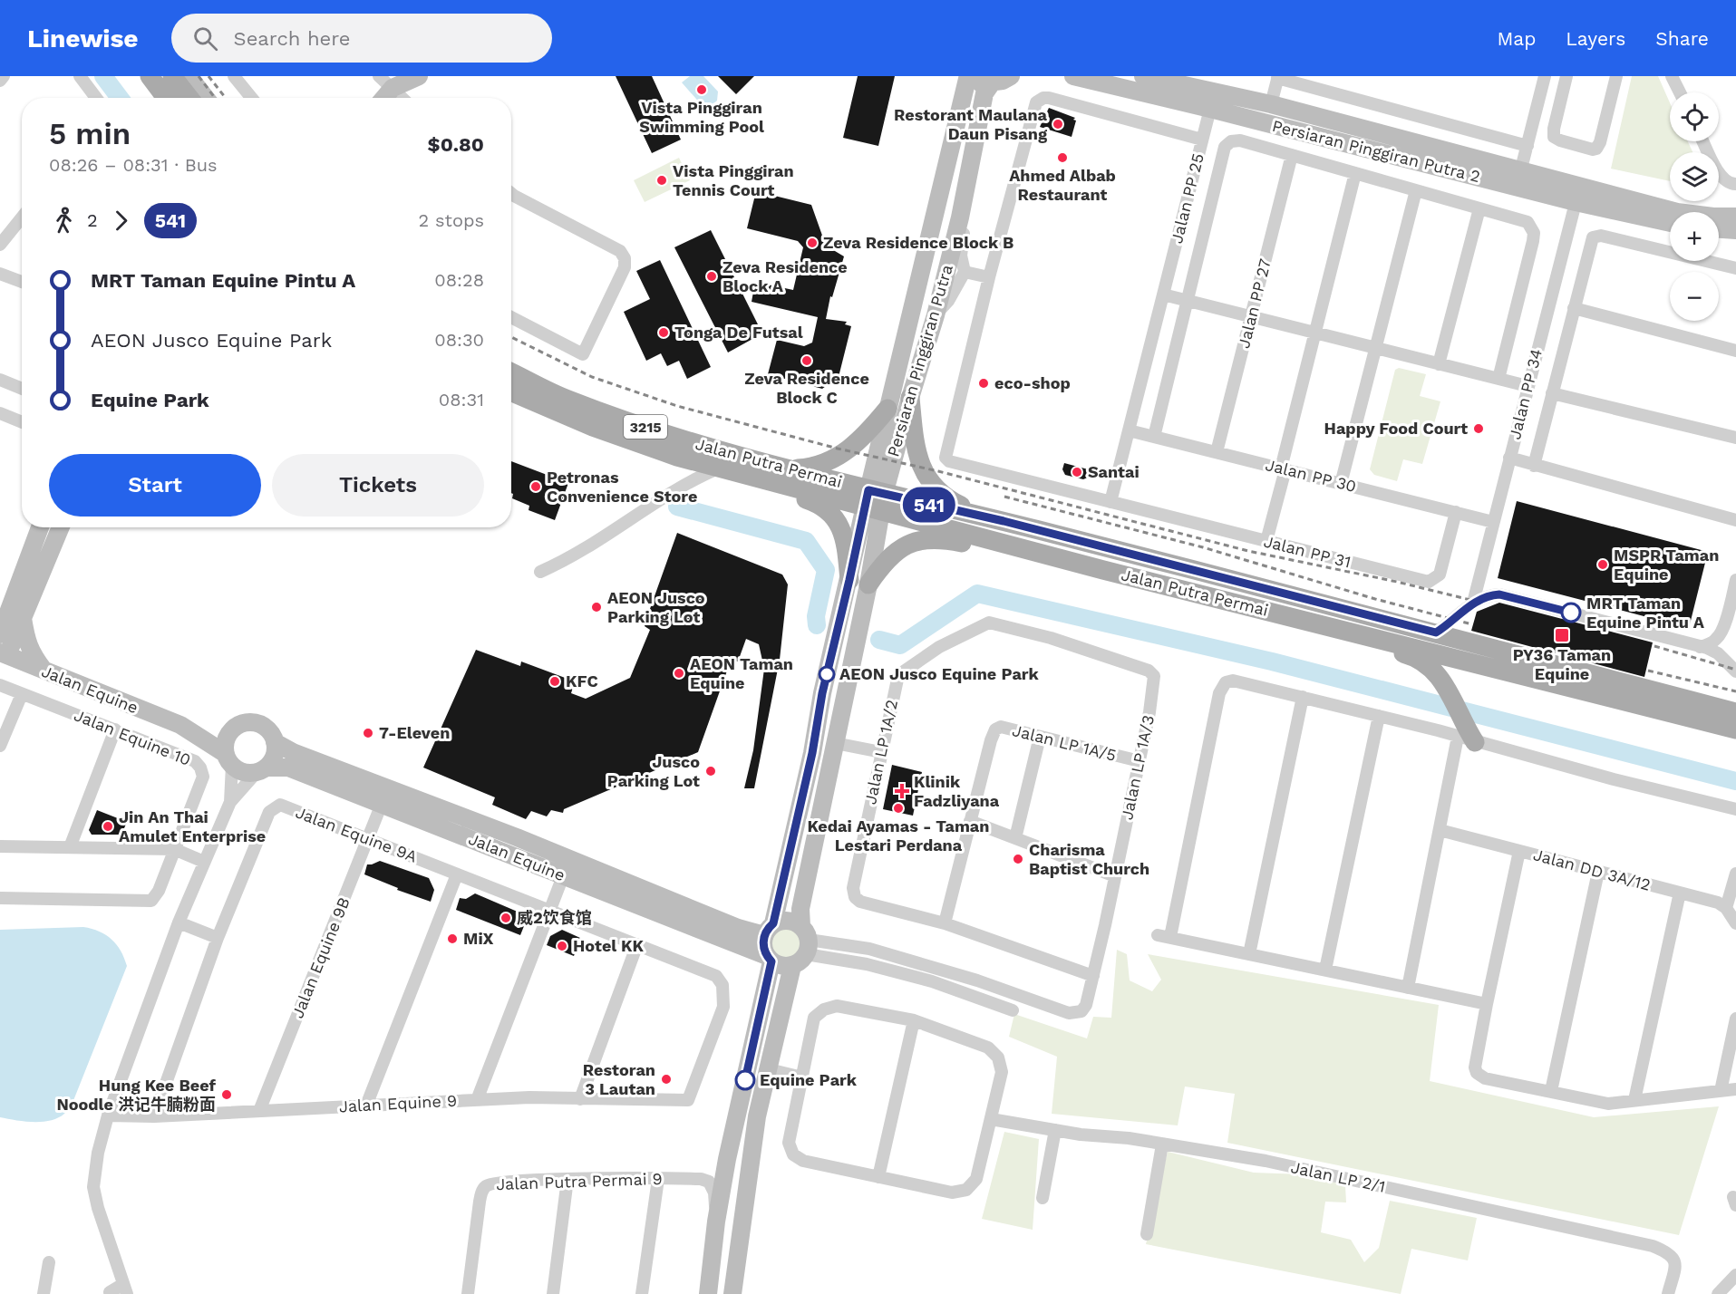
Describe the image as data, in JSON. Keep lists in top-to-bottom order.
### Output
{
  "streets": {
    "main road": ["3215", "Jalan Putra Permai"],
    "street": [
      "Persiaran Pinggiran Putra 2",
      "Jalan PP 25",
      "Jalan PP 27",
      "Persiaran Pinggiran Putra",
      "Jalan PP 34",
      "Jalan PP 30",
      "Jalan PP 31",
      "Jalan Equine",
      "Jalan Equine 10",
      "Jalan LP 1A/5",
      "Jalan LP 1A/2",
      "Jalan LP 1A/3",
      "Jalan Equine 9A",
      "Jalan DD 3A/12",
      "Jalan Equine 9B",
      "Jalan Equine 9",
      "Jalan LP 2/1",
      "Jalan Putra Permai 9"
    ]
  },
  "crossings": [
    ["Persiaran Pinggiran Putra 2", "Jalan PP 34"],
    ["Jalan PP 25", "Jalan PP 30"],
    ["Jalan PP 25", "Jalan PP 31"],
    ["Jalan PP 27", "Jalan PP 30"],
    ["Persiaran Pinggiran Putra", "Jalan Putra Permai"],
    ["Jalan PP 34", "Jalan PP 30"],
    ["Jalan PP 30", "Jalan PP 31"],
    ["Jalan Equine", "Jalan LP 1A/3"],
    ["Jalan Equine", "Jalan Equine 9B"],
    ["Jalan LP 1A/5", "Jalan LP 1A/2"],
    ["Jalan LP 1A/5", "Jalan LP 1A/3"],
    ["Jalan LP 1A/2", "Jalan LP 1A/3"],
    ["Jalan Equine 9A", "Jalan Equine 9B"],
    ["Jalan Equine 9A", "Jalan Equine 9"],
    ["Jalan Equine 9B", "Jalan Equine 9"]
  ],
  "places": {
    "other": [
      "Vista Pinggiran Swimming Pool",
      "Restorant Maulana Daun Pisang",
      "Ahmed Albab Restaurant",
      "Vista Pinggiran Tennis Court",
      "Zeva Residence Block B",
      "Zeva Residence Block A",
      "Tonga De Futsal",
      "Zeva Residence Block C",
      "eco-shop",
      "Happy Food Court",
      "Santai",
      "Petronas Convenience Store",
      "MSPR Taman Equine",
      "AEON Jusco Parking Lot",
      "MRT Taman Equine Pintu A",
      "AEON Taman Equine",
      "AEON Jusco Equine Park",
      "KFC",
      "7-Eleven",
      "Jusco Parking Lot",
      "Kedai Ayamas - Taman Lestari Perdana",
      "Jin An Thai Amulet Enterprise",
      "Charisma Baptist Church",
      "威2饮食馆",
      "MiX",
      "Hotel KK",
      "Restoran 3 Lautan",
      "Equine Park",
      "Hung Kee Beef Noodle 洪记牛腩粉面"
    ],
    "transit": ["PY36 Taman Equine"],
    "health": ["Klinik Fadzliyana"]
  },
  "lines": ["bus line 541"],
  "page": {
    "header": "Linewise",
    "search": "Search here",
    "nav": ["Map", "Layers", "Share"],
    "on_map": "541",
    "map_buttons": ["+", "−"],
    "heading": ["5 min", "08:26 – 08:31 · Bus", "$0.80"],
    "legs": ["2", "541", "2 stops"],
    "list": [
      {
        "name": "MRT Taman Equine Pintu A",
        "value": "08:28"
      },
      {
        "name": "AEON Jusco Equine Park",
        "value": "08:30"
      },
      {
        "name": "Equine Park",
        "value": "08:31"
      }
    ],
    "buttons": ["Start", "Tickets"]
  }
}
